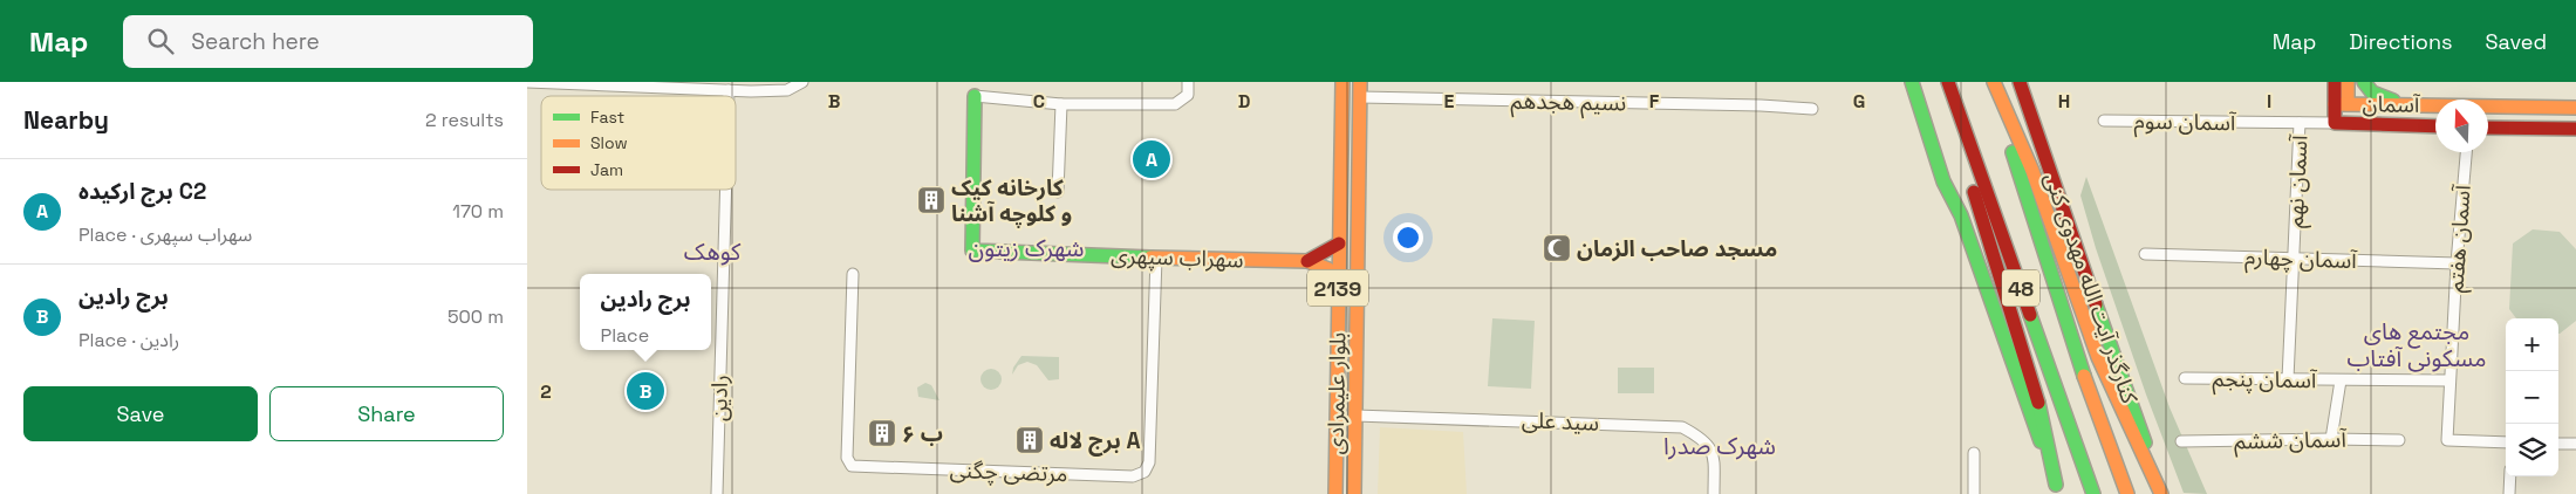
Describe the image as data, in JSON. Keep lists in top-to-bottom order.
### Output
{
  "streets": {
    "main road": [
      "آسمان",
      "سهراب سپهری",
      "2139",
      "48",
      "کنارگذر آیت الله مهدوی کنی",
      "بلوار علیمرادی"
    ],
    "street": [
      "نسیم هجدهم",
      "آسمان سوم",
      "آسمان نهم",
      "آسمان هفتم",
      "آسمان چهارم",
      "آسمان پنجم",
      "رادین",
      "سید علی",
      "آسمان ششم",
      "مرتضی چگنی"
    ]
  },
  "crossings": [
    ["نسیم هجدهم", "بلوار علیمرادی"],
    ["آسمان", "آسمان سوم"],
    ["آسمان سوم", "آسمان نهم"],
    ["آسمان نهم", "آسمان چهارم"],
    ["آسمان نهم", "آسمان پنجم"],
    ["آسمان هفتم", "آسمان چهارم"],
    ["آسمان هفتم", "آسمان پنجم"],
    ["سهراب سپهری", "بلوار علیمرادی"],
    ["سهراب سپهری", "مرتضی چگنی"],
    ["بلوار علیمرادی", "سید علی"]
  ],
  "districts": [
    "شهرک زیتون",
    "کوهک",
    "مجتمع های مسکونی آفتاب",
    "شهرک صدرا"
  ],
  "places": {
    "building": ["کارخانه کیک و کلوچه آشنا", "ب ۶", "برج لاله A"],
    "mosque": ["مسجد صاحب الزمان"]
  },
  "legend": ["Fast", "Slow", "Jam"],
  "north": "top",
  "page": {
    "header": "Map",
    "search": "Search here",
    "nav": ["Map", "Directions", "Saved"],
    "heading": ["Nearby", "2 results"],
    "pins": ["A", "B"],
    "list": [
      {
        "mark": "A",
        "name": "برج ارکیده C2",
        "note": "Place · سهراب سپهری",
        "value": "170 m"
      },
      {
        "mark": "B",
        "name": "برج رادین",
        "note": "Place · رادین",
        "value": "500 m"
      }
    ],
    "popup": ["برج رادین", "Place"],
    "map_buttons": ["+", "−"],
    "buttons": ["Save", "Share"]
  },
  "grid": {
    "columns": [
      "B",
      "C",
      "D",
      "E",
      "F",
      "G",
      "H",
      "I"
    ],
    "rows": ["2"]
  }
}
